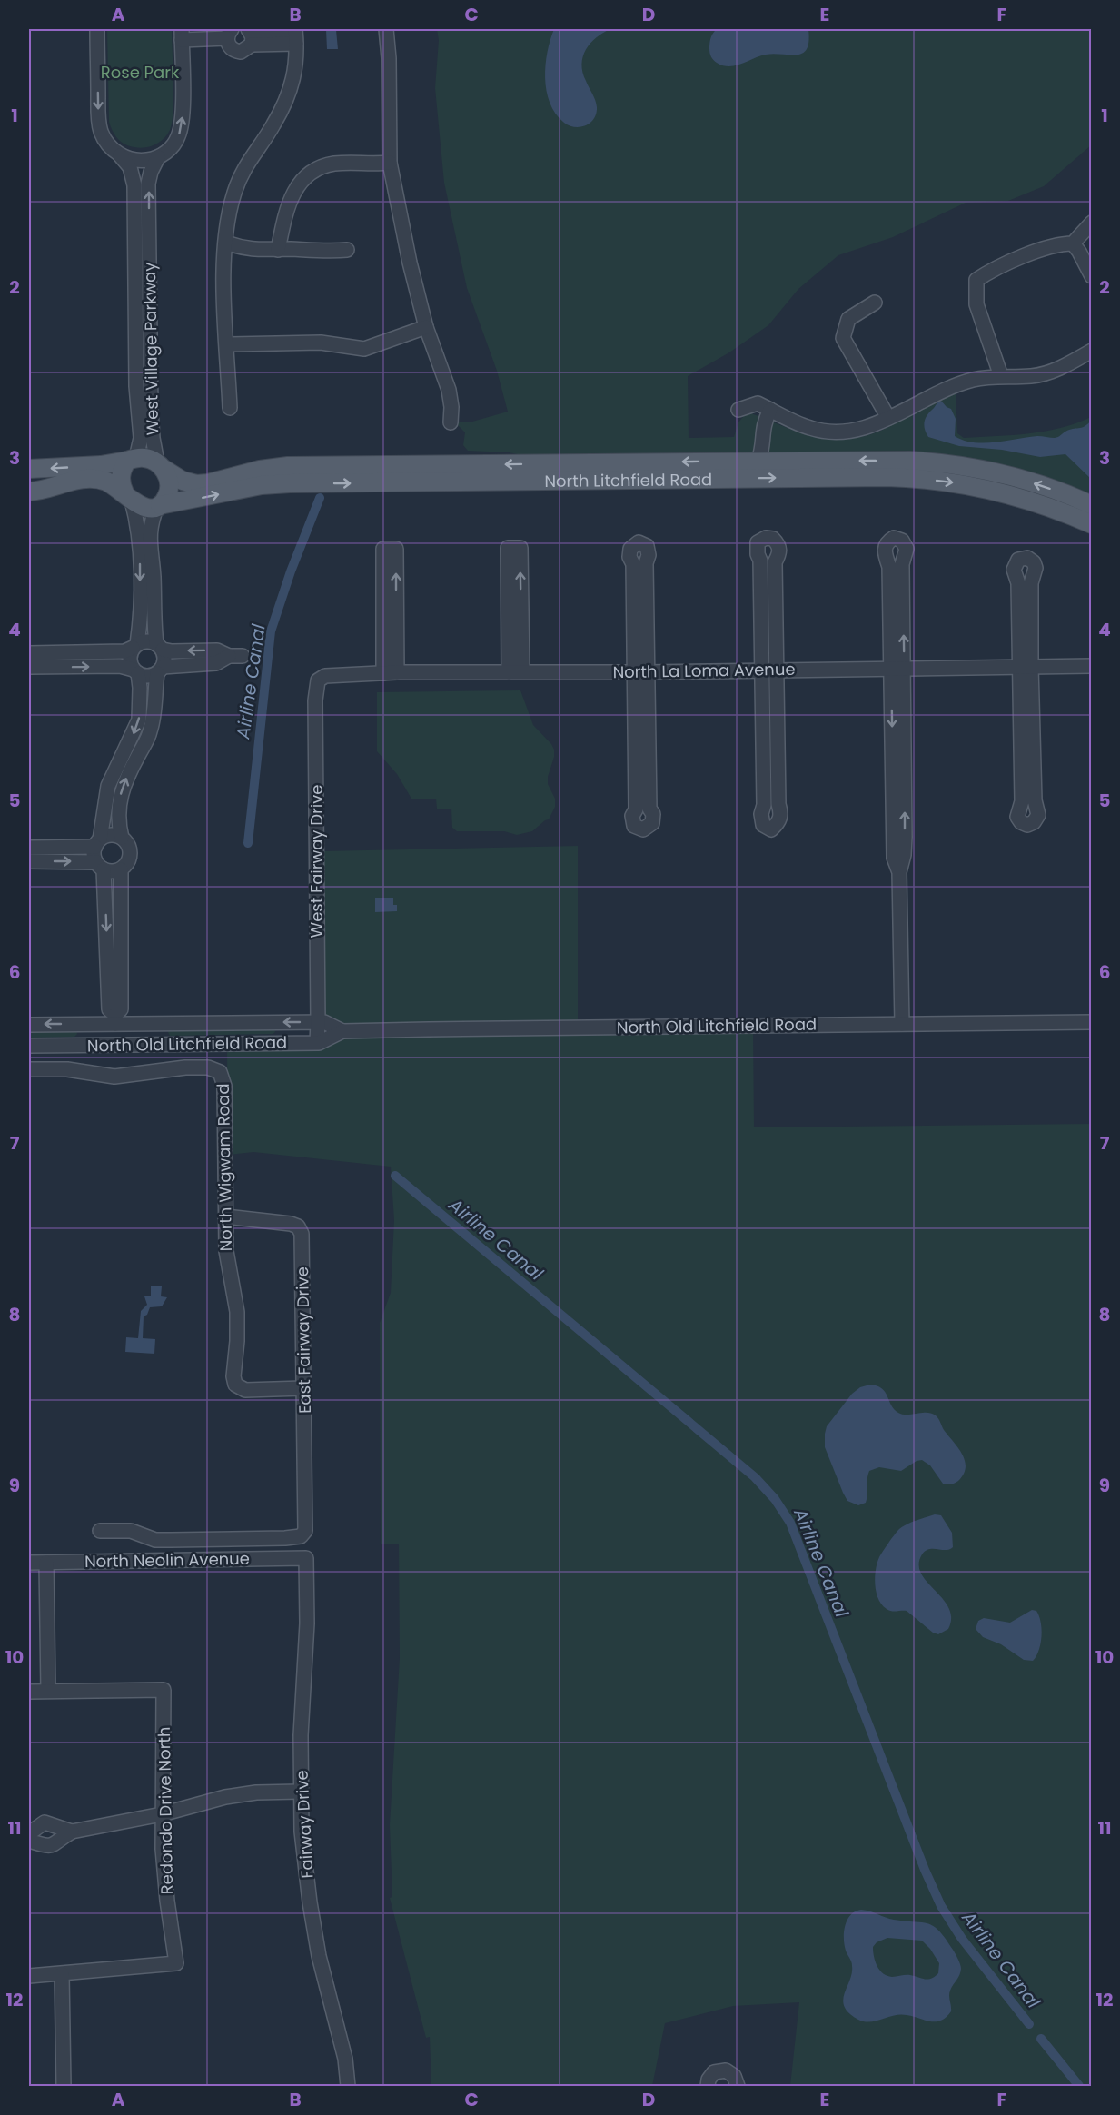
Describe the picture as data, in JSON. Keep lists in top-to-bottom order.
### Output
{
  "streets": {
    "main road": ["North Litchfield Road"],
    "street": [
      "West Village Parkway",
      "North La Loma Avenue",
      "West Fairway Drive",
      "North Old Litchfield Road",
      "North Wigwam Road",
      "East Fairway Drive",
      "North Neolin Avenue",
      "Redondo Drive North",
      "Fairway Drive"
    ]
  },
  "crossings": [
    ["West Village Parkway", "North Litchfield Road"],
    ["North La Loma Avenue", "West Fairway Drive"],
    ["West Fairway Drive", "North Old Litchfield Road"],
    ["North Wigwam Road", "East Fairway Drive"],
    ["North Neolin Avenue", "Fairway Drive"]
  ],
  "water": ["Airline Canal"],
  "parks": ["Rose Park"],
  "grid": {
    "columns": [
      "A",
      "B",
      "C",
      "D",
      "E",
      "F"
    ],
    "rows": [
      "1",
      "2",
      "3",
      "4",
      "5",
      "6",
      "7",
      "8",
      "9",
      "10",
      "11",
      "12"
    ]
  }
}
